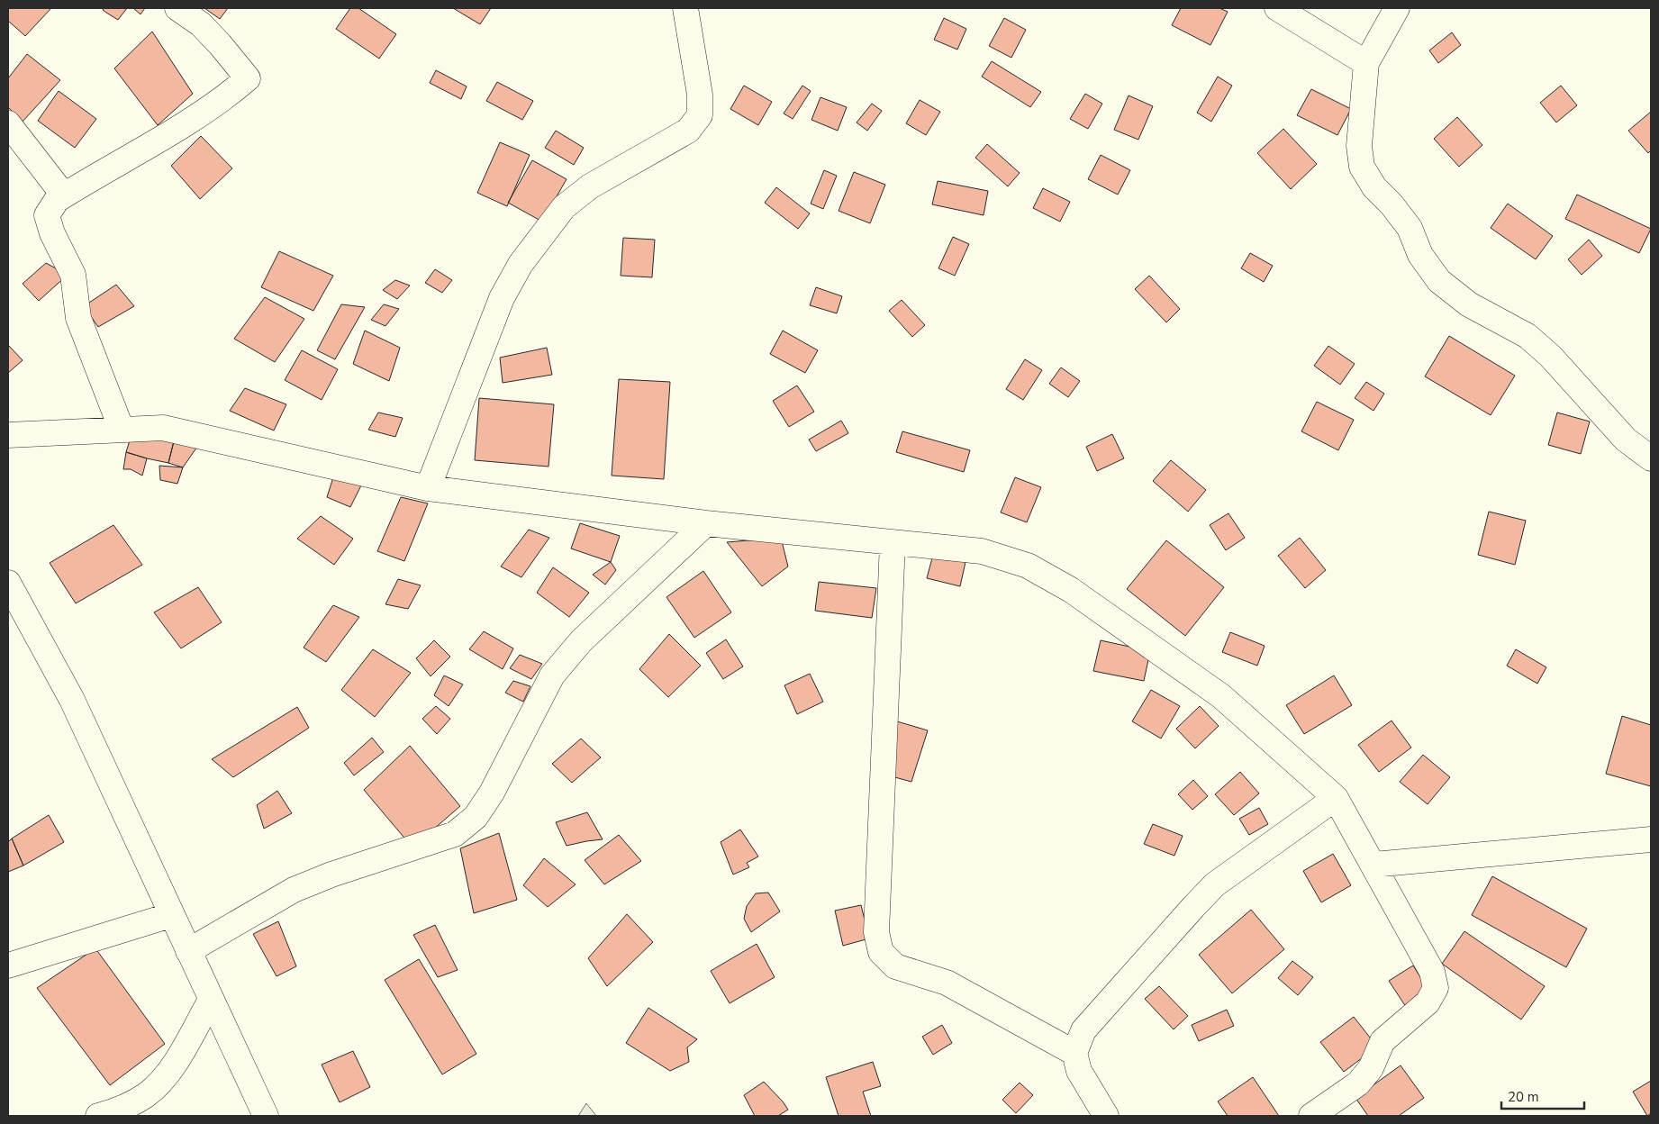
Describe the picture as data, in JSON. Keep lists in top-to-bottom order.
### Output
{
  "scale_bar": "20 m"
}
